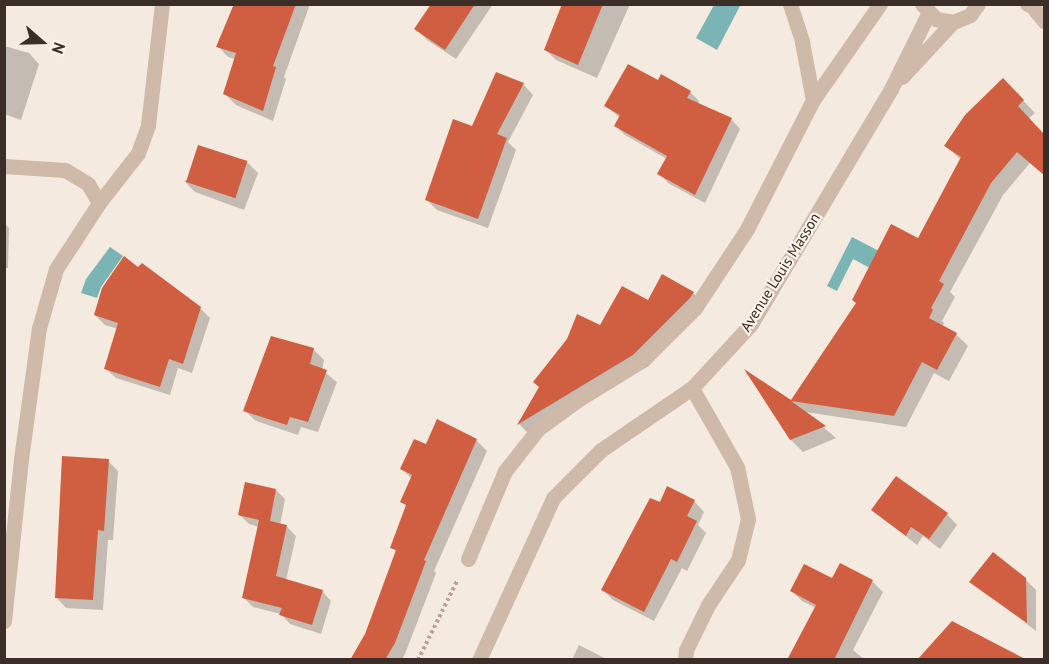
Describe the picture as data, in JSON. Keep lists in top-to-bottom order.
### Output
{
  "streets": {
    "street": ["Avenue Louis Masson"]
  },
  "north": "right"
}
